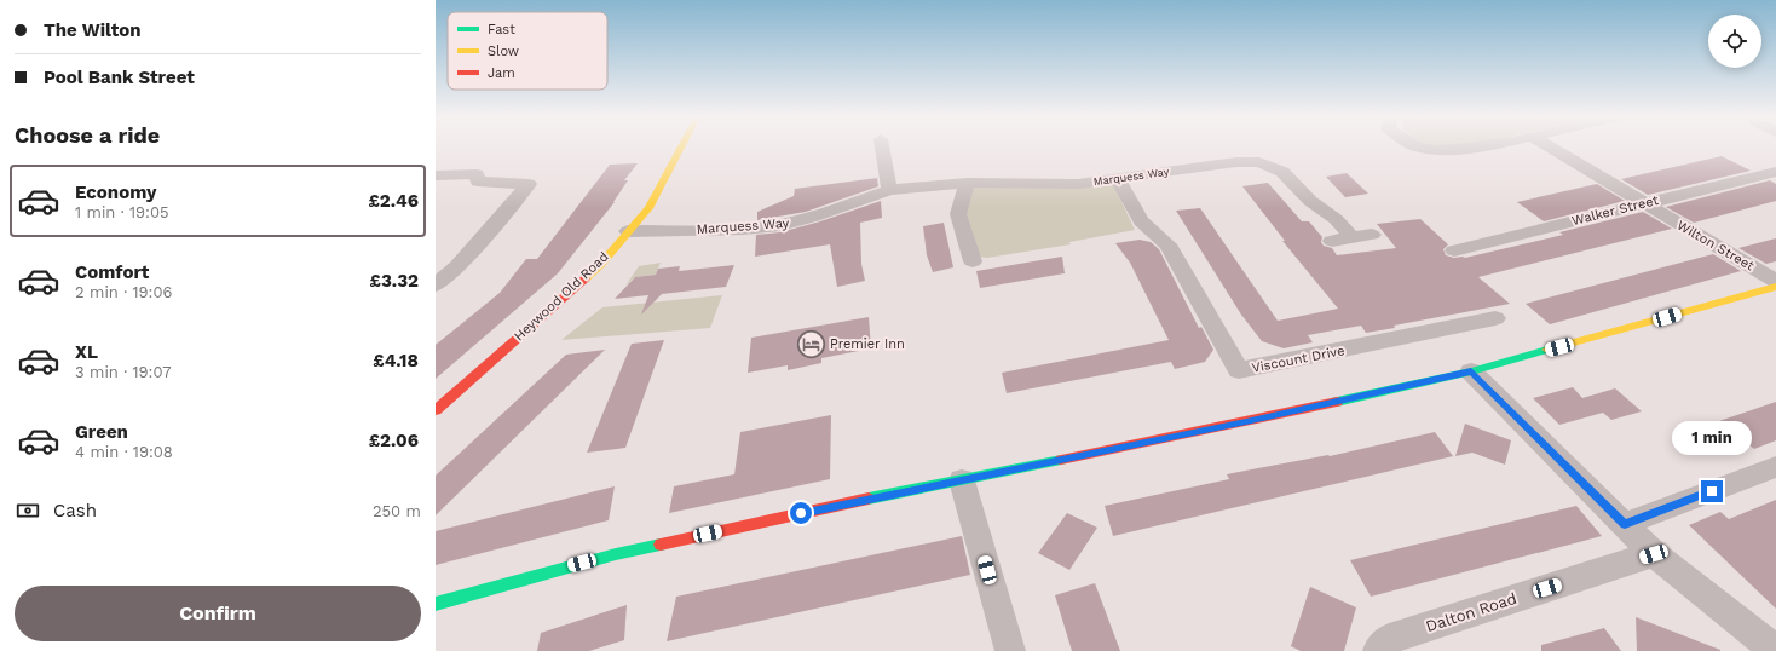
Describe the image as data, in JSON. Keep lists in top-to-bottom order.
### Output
{
  "streets": {
    "main road": ["Heywood Old Road"],
    "street": [
      "Marquess Way",
      "Walker Street",
      "Wilton Street",
      "Viscount Drive",
      "Dalton Road"
    ]
  },
  "crossings": [
    ["Marquess Way", "Heywood Old Road"],
    ["Marquess Way", "Viscount Drive"],
    ["Walker Street", "Wilton Street"]
  ],
  "places": {
    "hotel": ["Premier Inn"]
  },
  "legend": ["Fast", "Slow", "Jam"],
  "page": {
    "banner": ["The Wilton", "Pool Bank Street"],
    "heading": "Choose a ride",
    "list": [
      {
        "name": "Economy",
        "note": "1 min · 19:05",
        "value": "£2.46"
      },
      {
        "name": "Comfort",
        "note": "2 min · 19:06",
        "value": "£3.32"
      },
      {
        "name": "XL",
        "note": "3 min · 19:07",
        "value": "£4.18"
      },
      {
        "name": "Green",
        "note": "4 min · 19:08",
        "value": "£2.06"
      }
    ],
    "bubble": "1 min",
    "pay": ["Cash", "250 m"],
    "buttons": "Confirm"
  }
}
